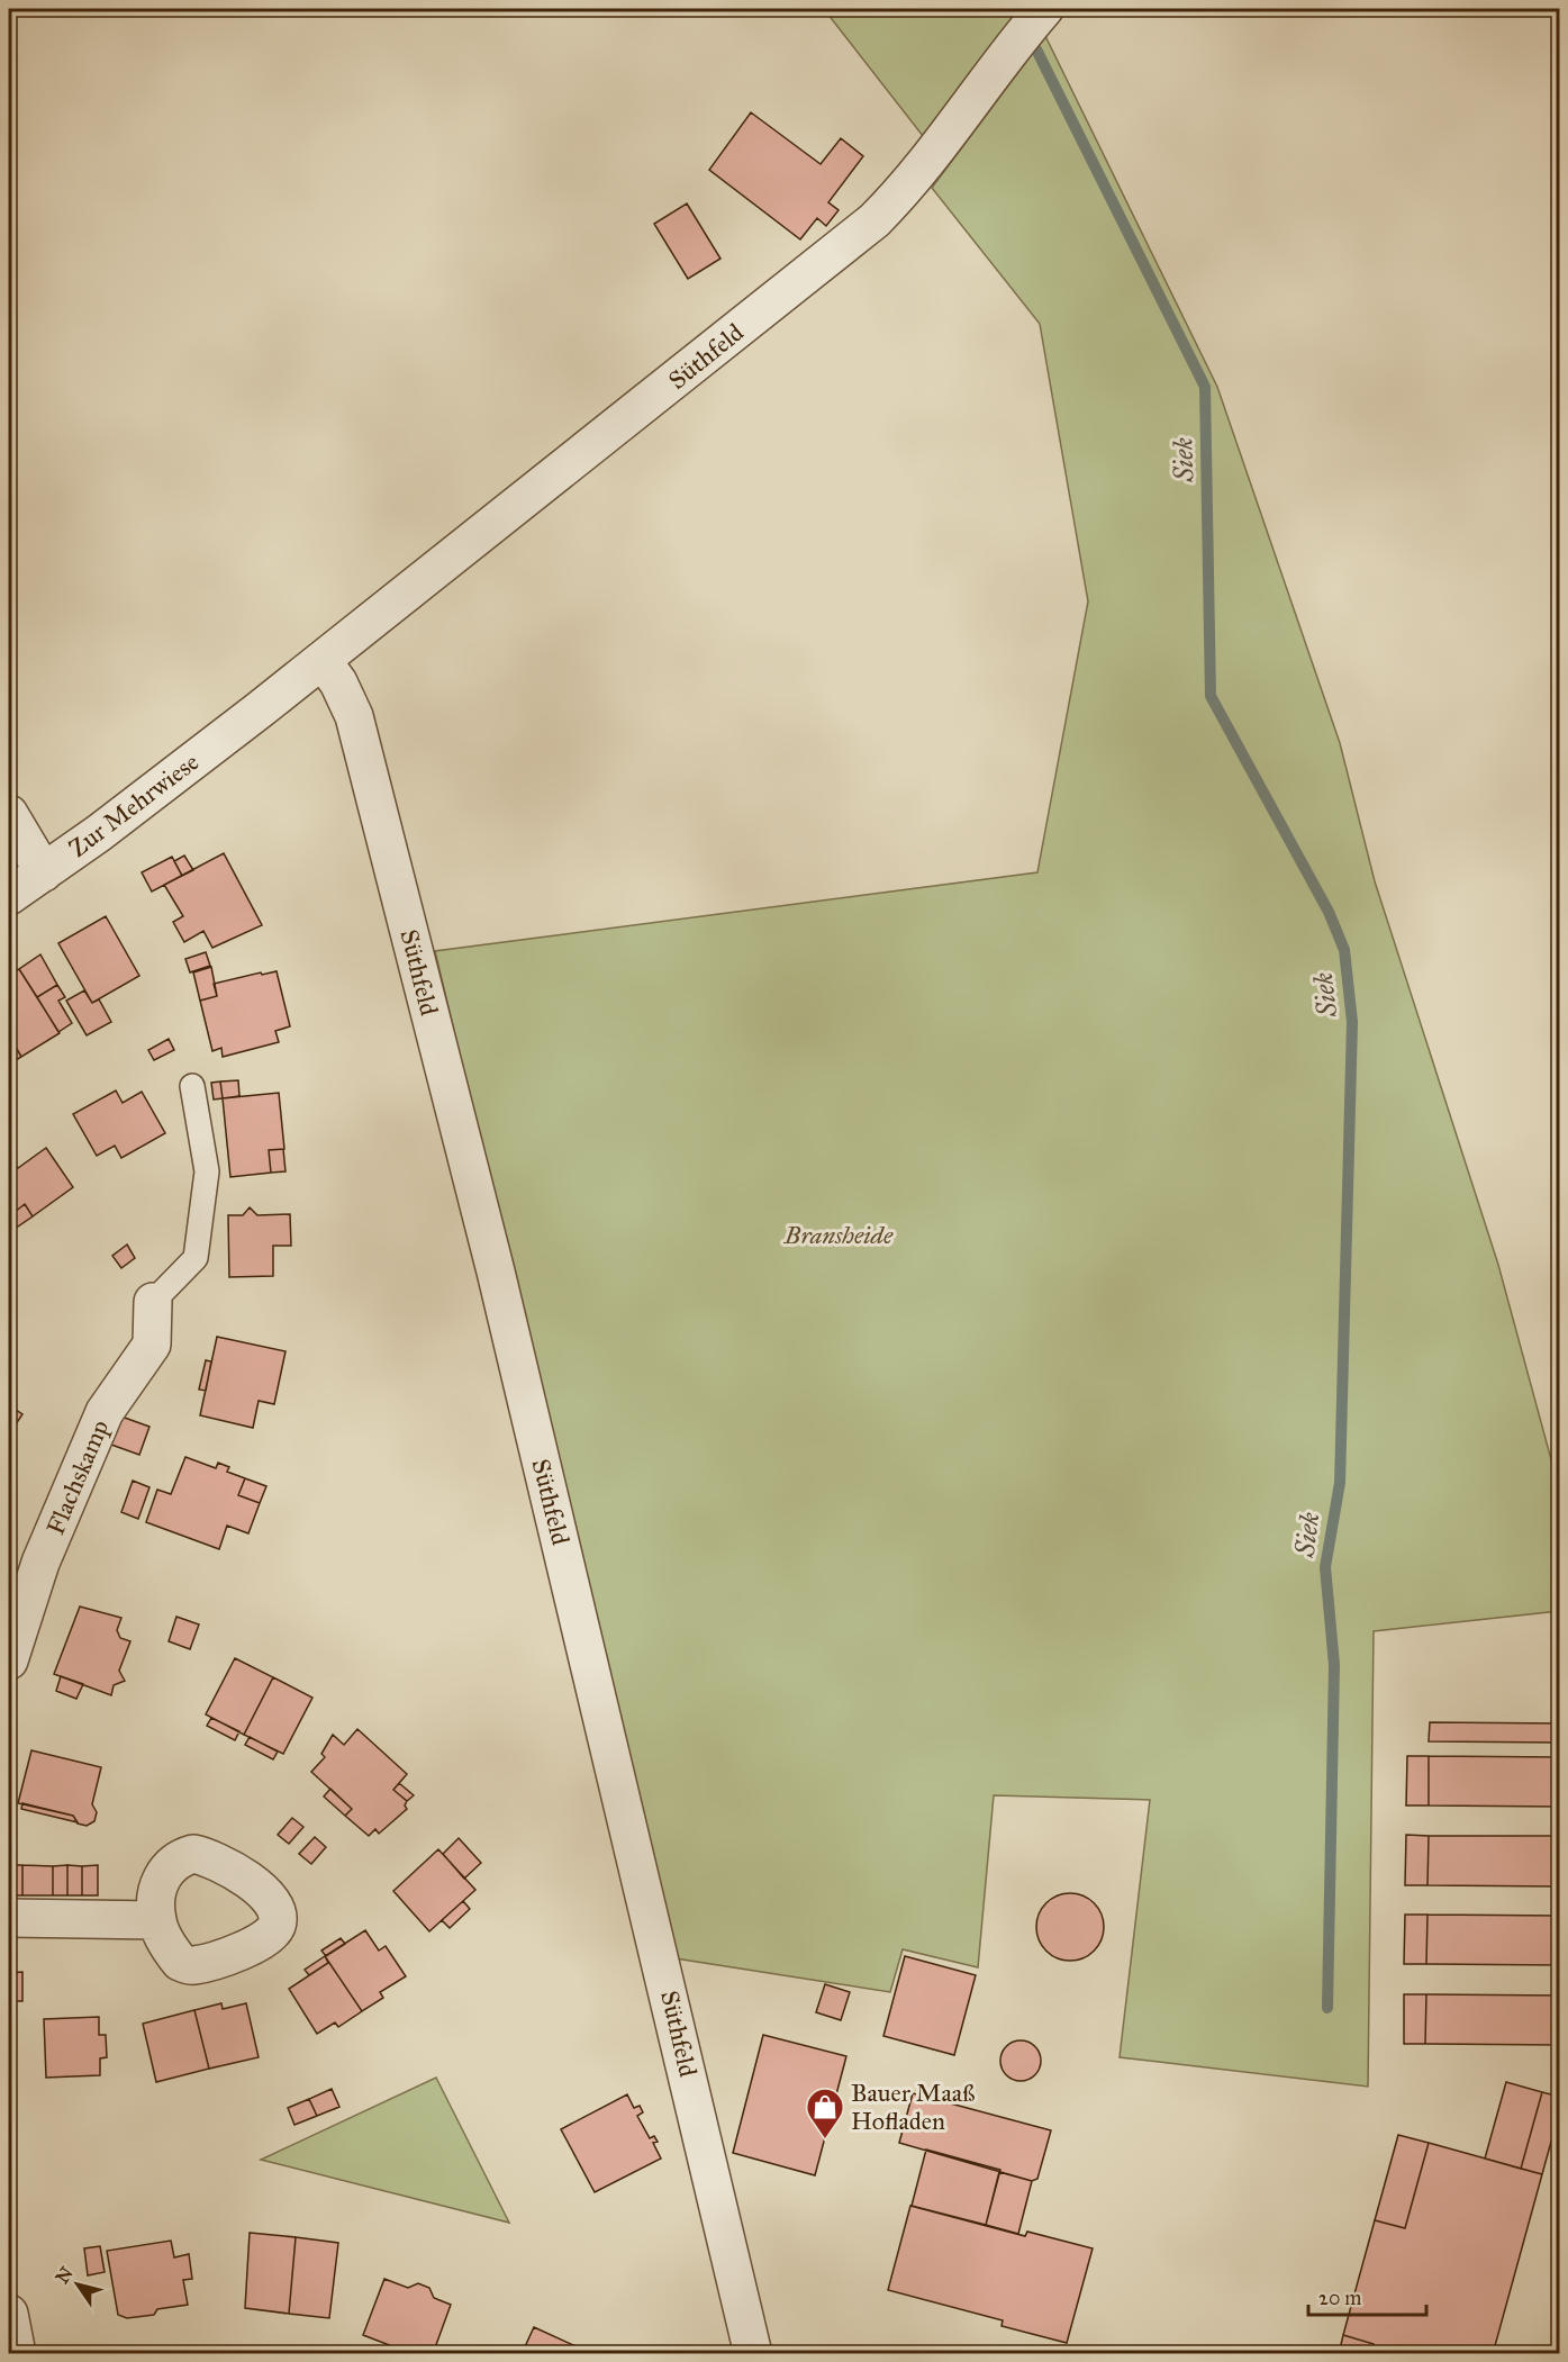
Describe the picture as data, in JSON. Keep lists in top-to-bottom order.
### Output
{
  "streets": {
    "street": ["Süthfeld", "Zur Mehrwiese", "Flachskamp"]
  },
  "crossings": [
    ["Süthfeld", "Zur Mehrwiese"]
  ],
  "water": ["Siek"],
  "parks": ["Bransheide"],
  "places": {
    "shop": ["Bauer Maaß Hofladen"]
  },
  "scale_bar": "20 m",
  "north": "top left"
}
